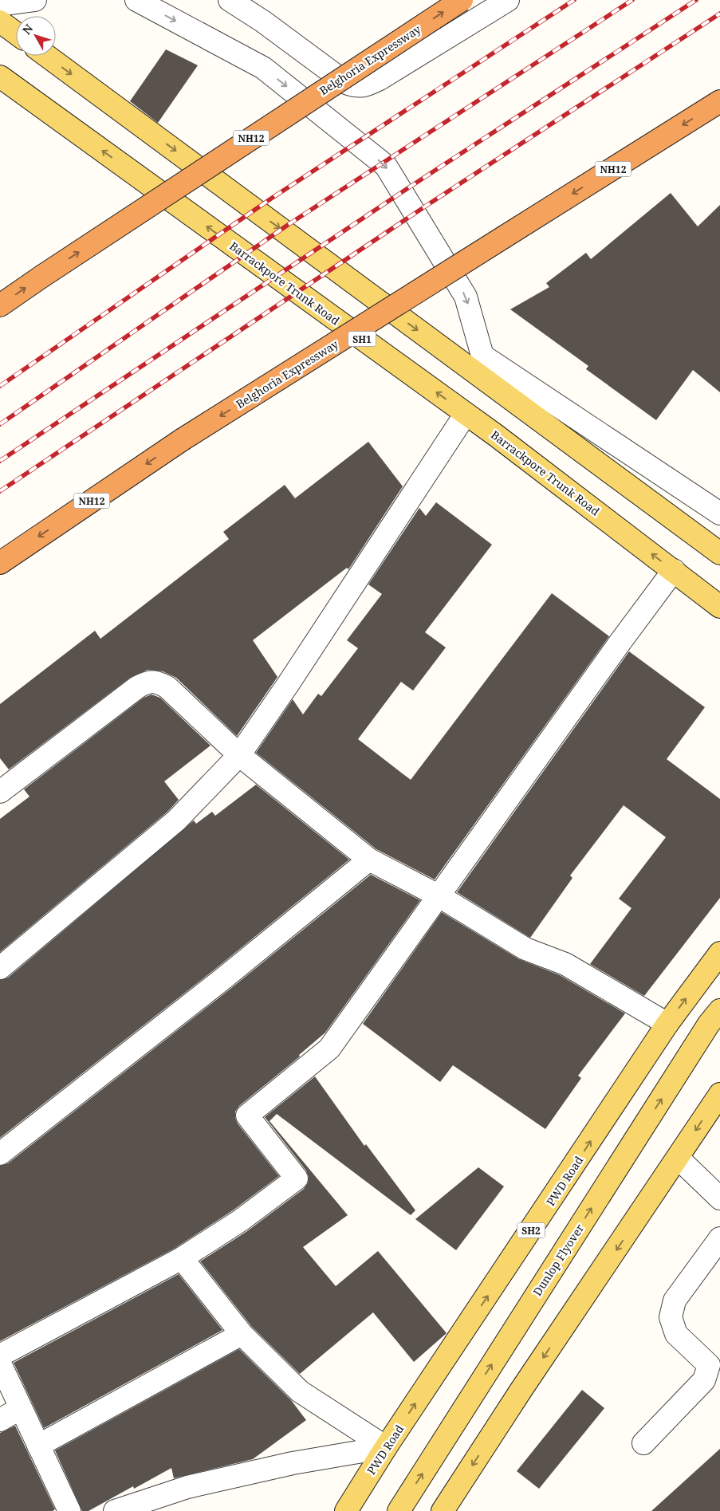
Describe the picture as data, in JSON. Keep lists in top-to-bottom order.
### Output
{
  "streets": {
    "highway": ["Belghoria Expressway", "NH12"],
    "main road": [
      "Barrackpore Trunk Road",
      "SH1",
      "PWD Road",
      "SH2",
      "Dunlop Flyover"
    ]
  },
  "north": "top left"
}
